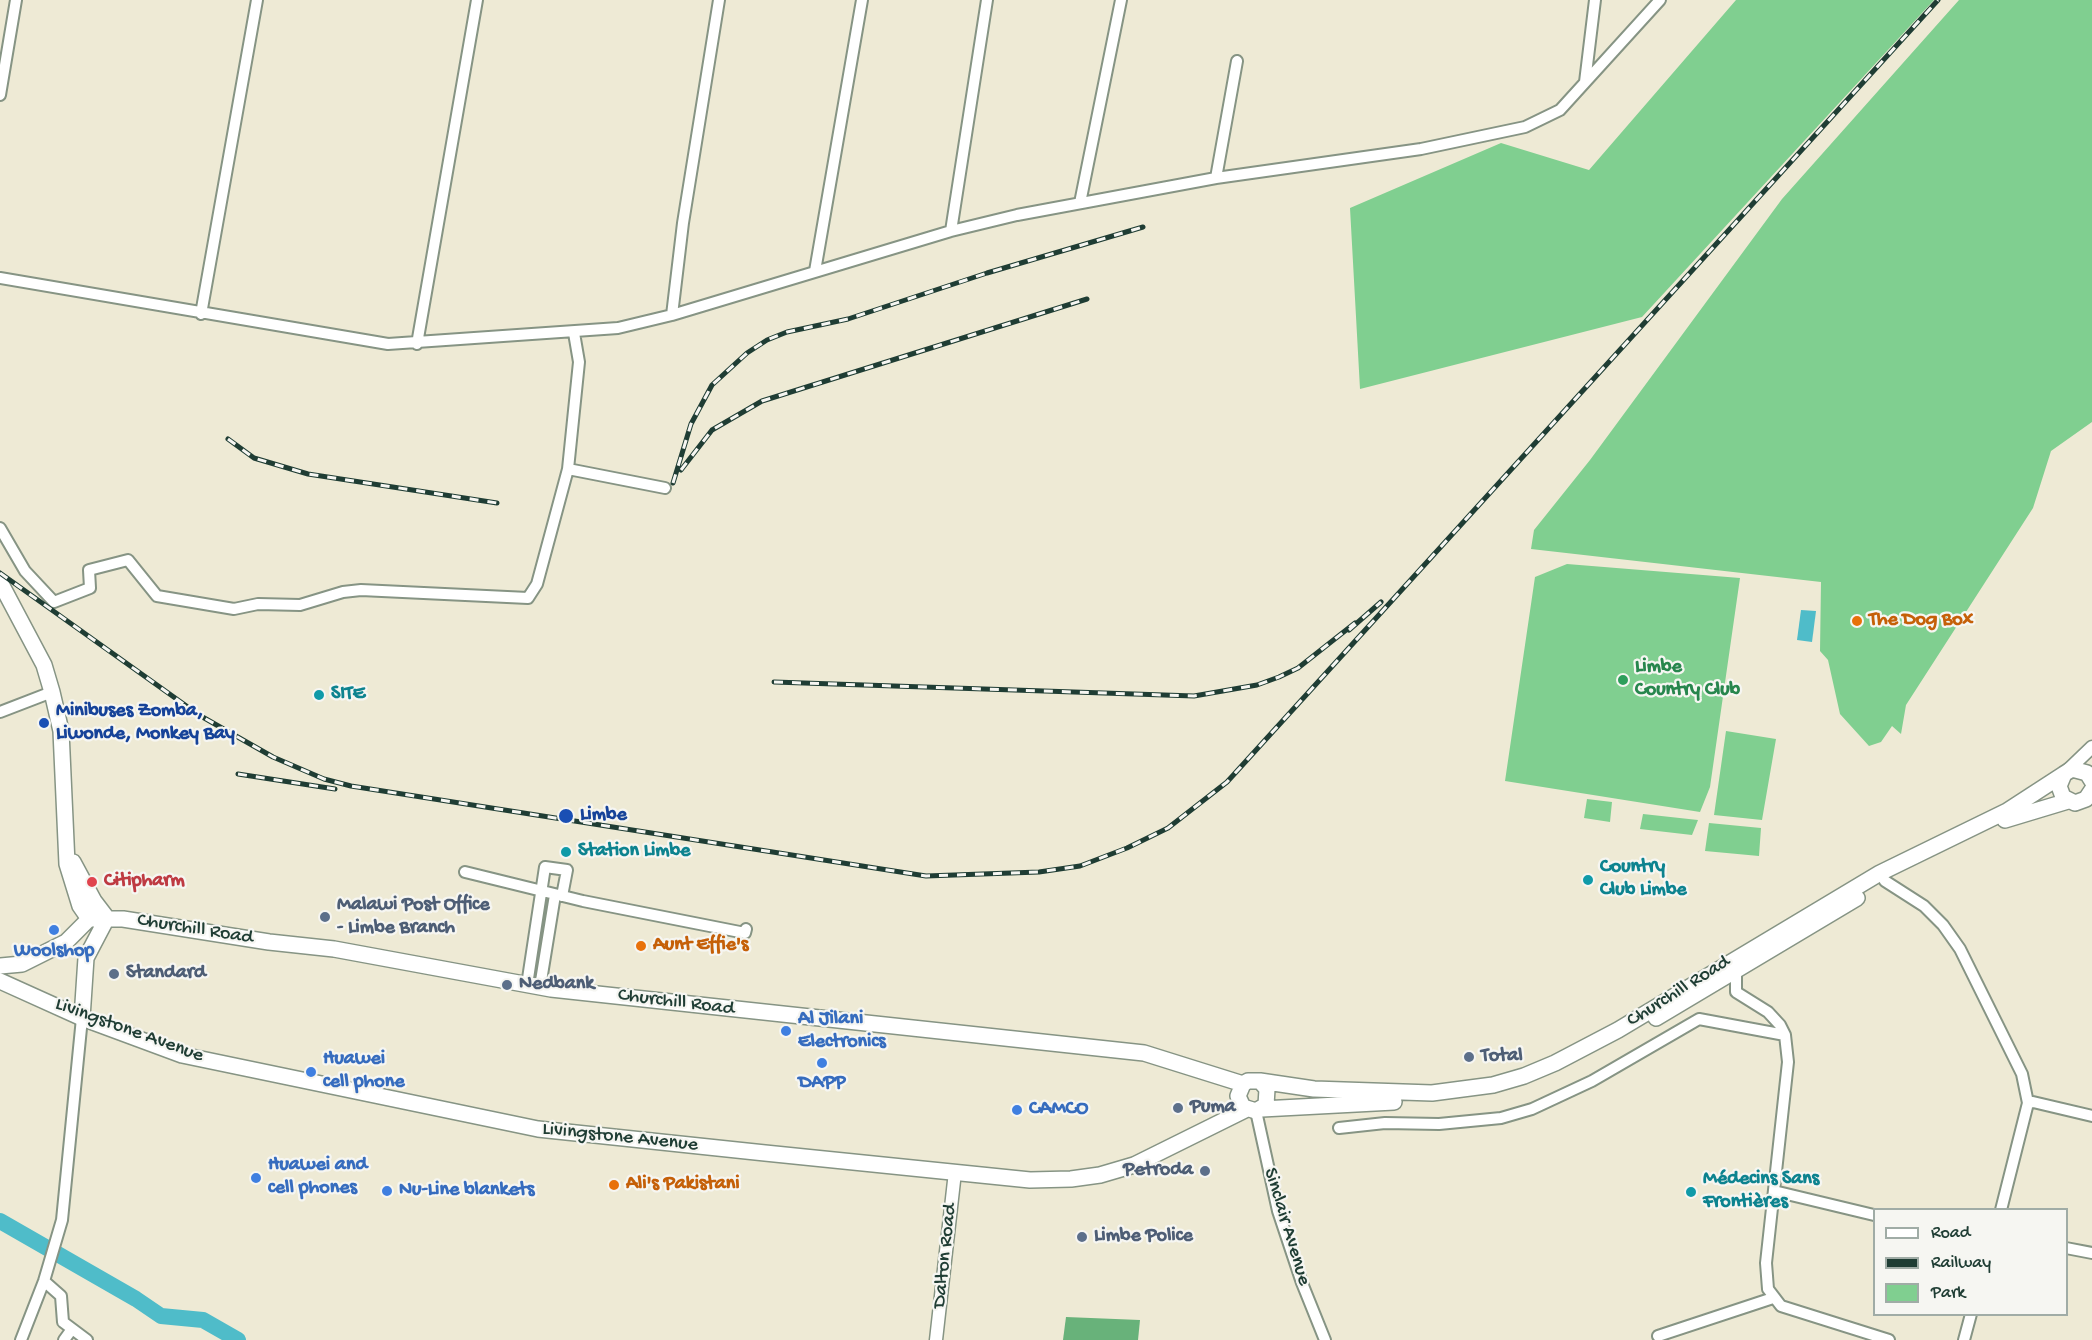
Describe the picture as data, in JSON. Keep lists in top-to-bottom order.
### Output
{
  "streets": {
    "highway": ["Churchill Road", "Livingstone Avenue"],
    "main road": ["Dalton Road"],
    "street": ["Sinclair Avenue"]
  },
  "crossings": [
    ["Churchill Road", "Livingstone Avenue"],
    ["Churchill Road", "Sinclair Avenue"],
    ["Livingstone Avenue", "Sinclair Avenue"],
    ["Livingstone Avenue", "Dalton Road"]
  ],
  "places": [
    "The Dog Box",
    "Limbe Country Club",
    "SITE",
    "Minibuses Zomba, Liwonde, Monkey Bay",
    "Limbe",
    "Station Limbe",
    "Country Club Limbe",
    "Citipharm",
    "Malawi Post Office - Limbe Branch",
    "Woolshop",
    "Aunt Effie's",
    "Standard",
    "Nedbank",
    "Al Jilani Electronics",
    "Total",
    "DAPP",
    "Huawei cell phone",
    "Puma",
    "CAMCO",
    "Petroda",
    "Huawei and cell phones",
    "Ali's Pakistani",
    "Nu-Line blankets",
    "Médecins Sans Frontières",
    "Limbe Police"
  ],
  "legend": ["Road", "Railway", "Park"]
}
